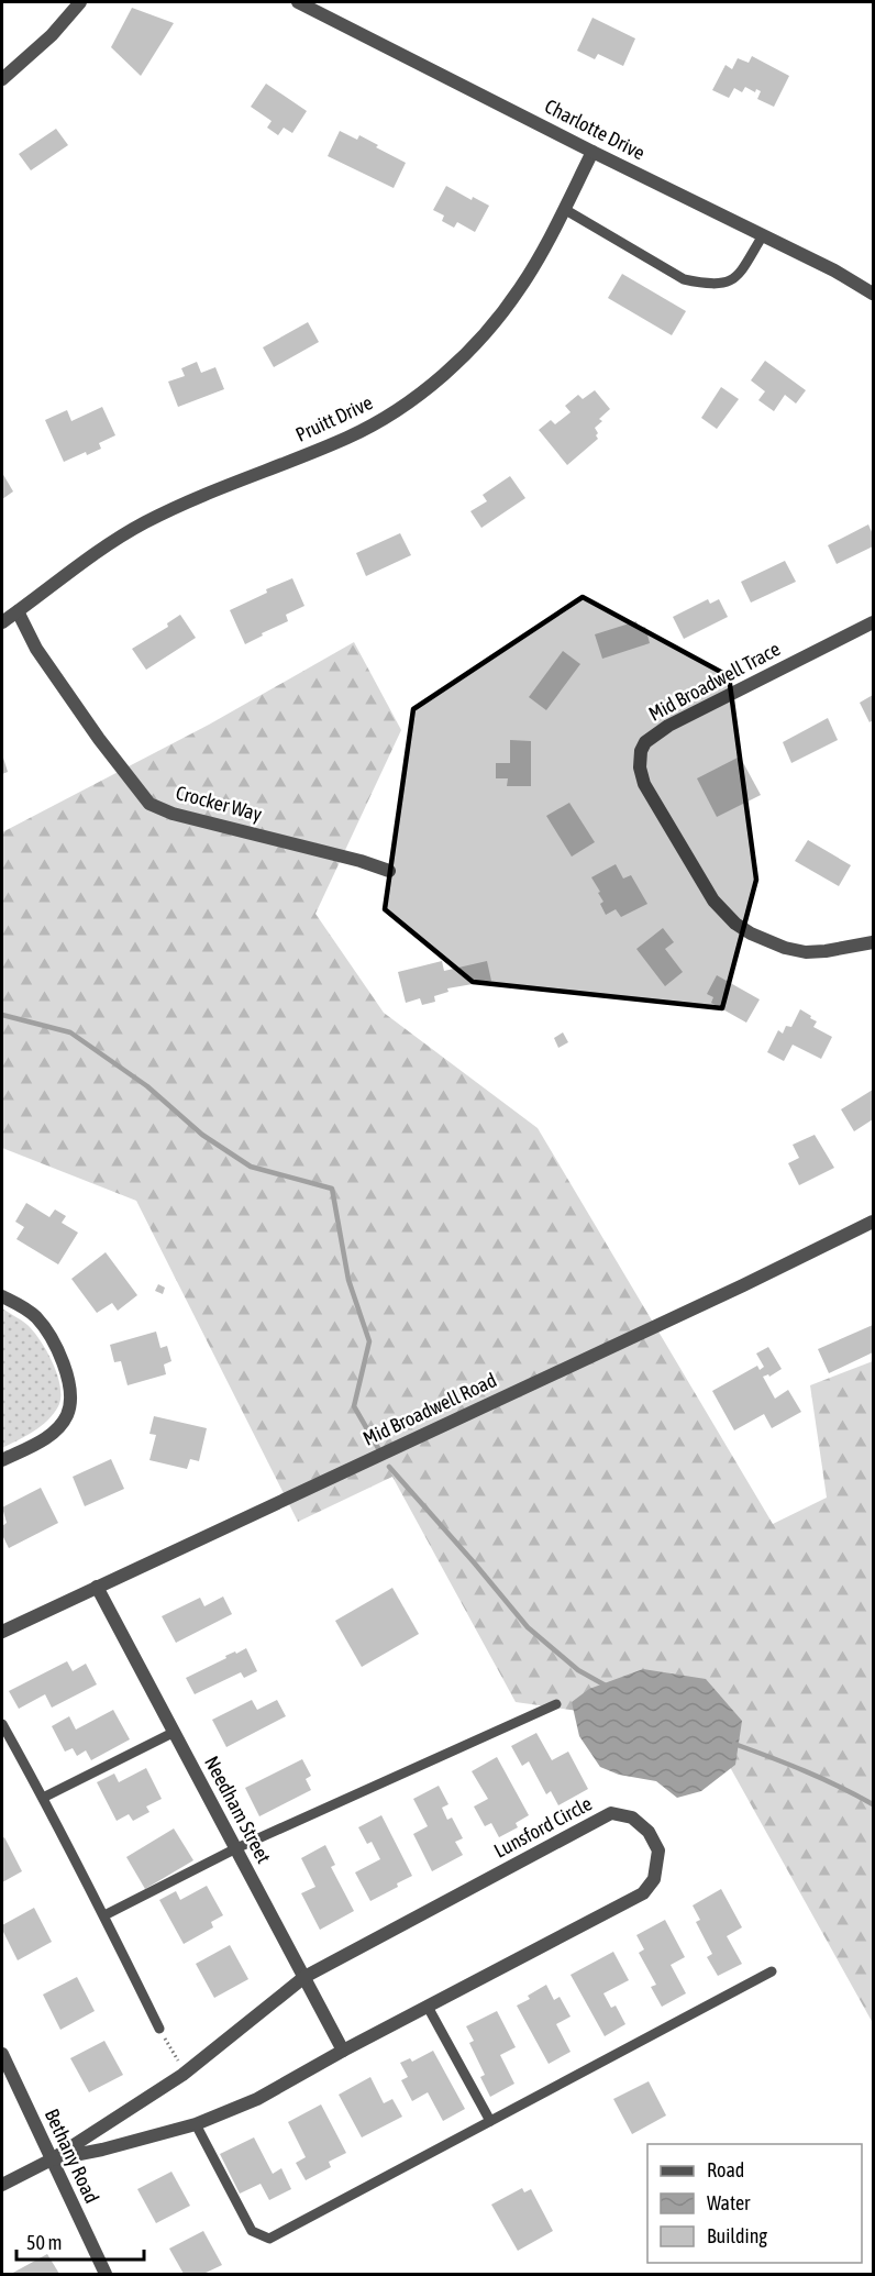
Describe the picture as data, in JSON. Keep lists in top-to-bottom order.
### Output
{
  "streets": {
    "street": [
      "Charlotte Drive",
      "Pruitt Drive",
      "Mid Broadwell Trace",
      "Crocker Way",
      "Mid Broadwell Road",
      "Needham Street",
      "Lunsford Circle",
      "Bethany Road"
    ]
  },
  "crossings": [
    ["Charlotte Drive", "Pruitt Drive"],
    ["Pruitt Drive", "Crocker Way"],
    ["Mid Broadwell Road", "Needham Street"],
    ["Needham Street", "Lunsford Circle"],
    ["Lunsford Circle", "Bethany Road"]
  ],
  "legend": ["Road", "Water", "Building"],
  "scale_bar": "50 m"
}
